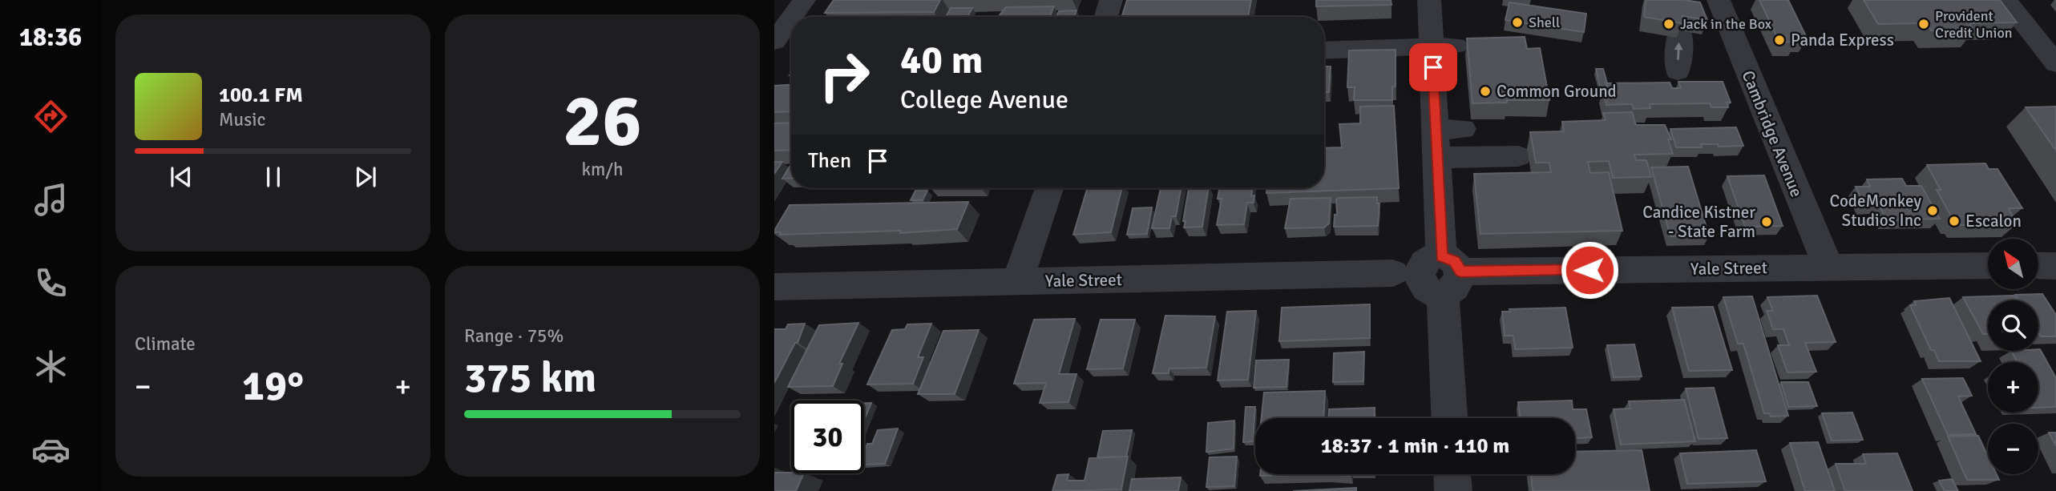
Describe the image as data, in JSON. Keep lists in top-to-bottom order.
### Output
{
  "streets": {
    "street": ["Cambridge Avenue", "Yale Street"]
  },
  "crossings": [
    ["Cambridge Avenue", "Yale Street"]
  ],
  "places": [
    "Shell",
    "Jack in the Box",
    "Provident Credit Union",
    "Panda Express",
    "Common Ground",
    "CodeMonkey Studios Inc",
    "Escalon",
    "Candice Kistner - State Farm"
  ],
  "north": "top left",
  "page": {
    "tabs": "18:36",
    "tile": [
      ["26", "km/h"],
      "Climate",
      ["Range · 75%", "375 km"]
    ],
    "turn": ["40 m", "College Avenue"],
    "song": ["100.1 FM", "Music"],
    "then": "Then",
    "map_buttons": ["+", "−"],
    "heat": ["−", "19°", "+"],
    "limit": "30",
    "trip": "18:37 · 1 min · 110 m"
  }
}
